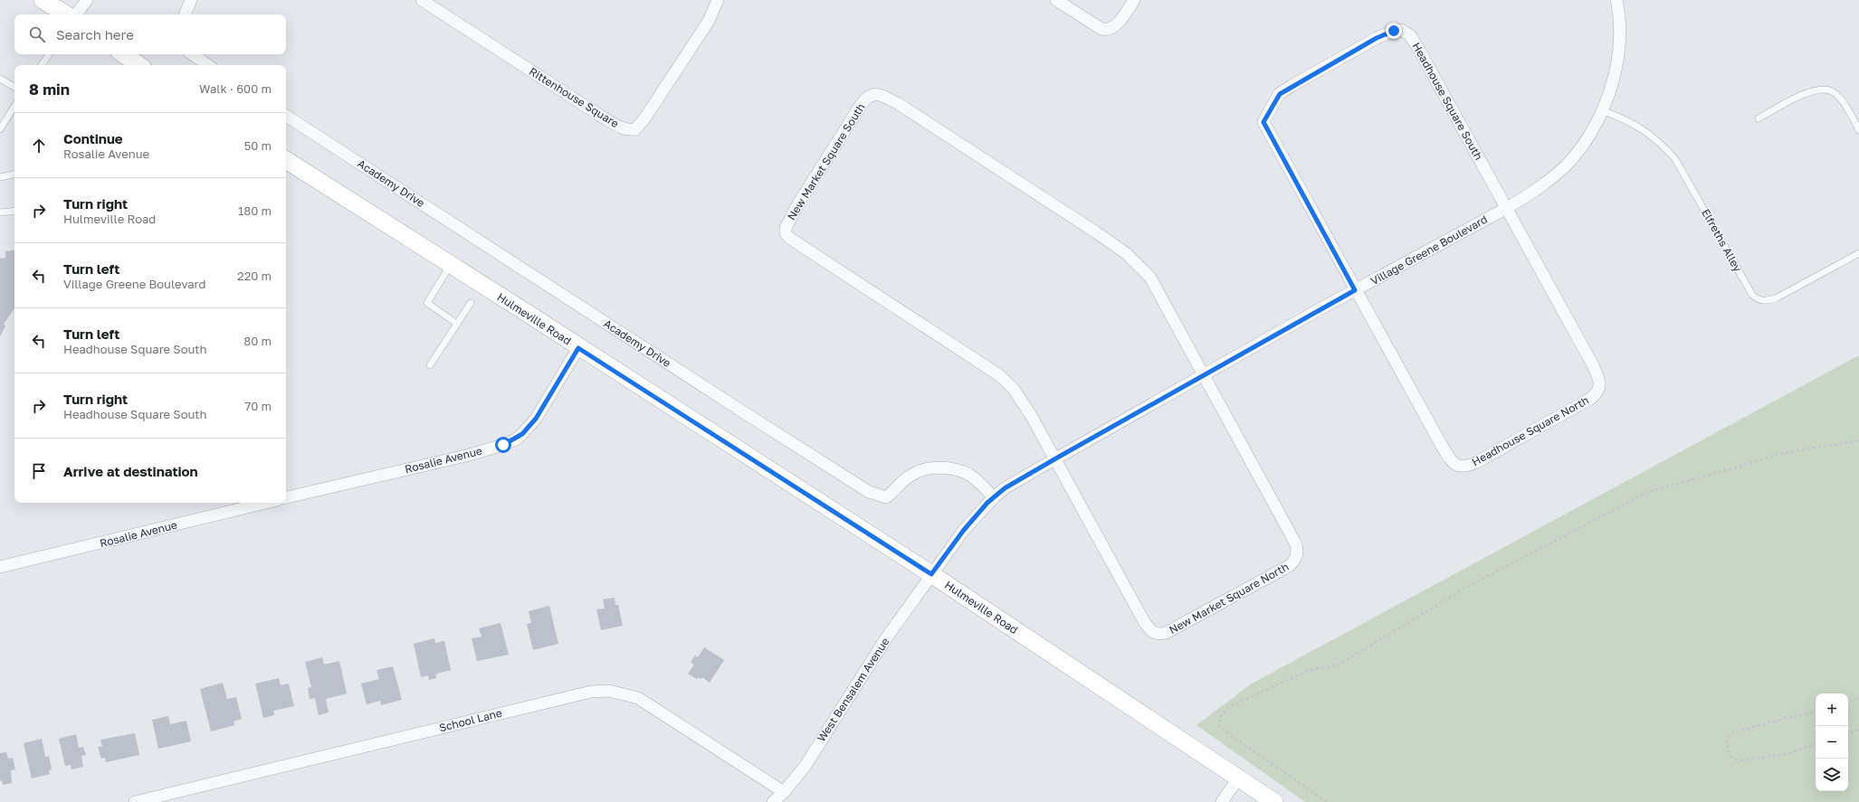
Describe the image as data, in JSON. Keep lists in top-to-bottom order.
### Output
{
  "streets": {
    "main road": ["Hulmeville Road"],
    "street": [
      "Rittenhouse Square",
      "Headhouse Square South",
      "New Market Square South",
      "Academy Drive",
      "Village Greene Boulevard",
      "Headhouse Square North",
      "Rosalie Avenue",
      "New Market Square North",
      "West Bensalem Avenue",
      "School Lane"
    ],
    "lane": ["Elfreths Alley"]
  },
  "crossings": [
    ["Headhouse Square South", "Village Greene Boulevard"],
    ["Headhouse Square South", "Headhouse Square North"],
    ["New Market Square South", "Village Greene Boulevard"],
    ["New Market Square South", "New Market Square North"],
    ["Academy Drive", "Village Greene Boulevard"],
    ["Elfreths Alley", "Village Greene Boulevard"],
    ["Village Greene Boulevard", "Hulmeville Road"],
    ["Village Greene Boulevard", "Headhouse Square North"],
    ["Village Greene Boulevard", "New Market Square North"],
    ["Village Greene Boulevard", "West Bensalem Avenue"],
    ["Hulmeville Road", "Rosalie Avenue"],
    ["Hulmeville Road", "West Bensalem Avenue"],
    ["West Bensalem Avenue", "School Lane"]
  ],
  "page": {
    "search": "Search here",
    "heading": ["8 min", "Walk · 600 m"],
    "list": [
      ["Continue", "Rosalie Avenue", "50 m"],
      ["Turn right", "Hulmeville Road", "180 m"],
      ["Turn left", "Village Greene Boulevard", "220 m"],
      ["Turn left", "Headhouse Square South", "80 m"],
      ["Turn right", "Headhouse Square South", "70 m"],
      "Arrive at destination"
    ],
    "map_buttons": ["+", "−"]
  }
}
